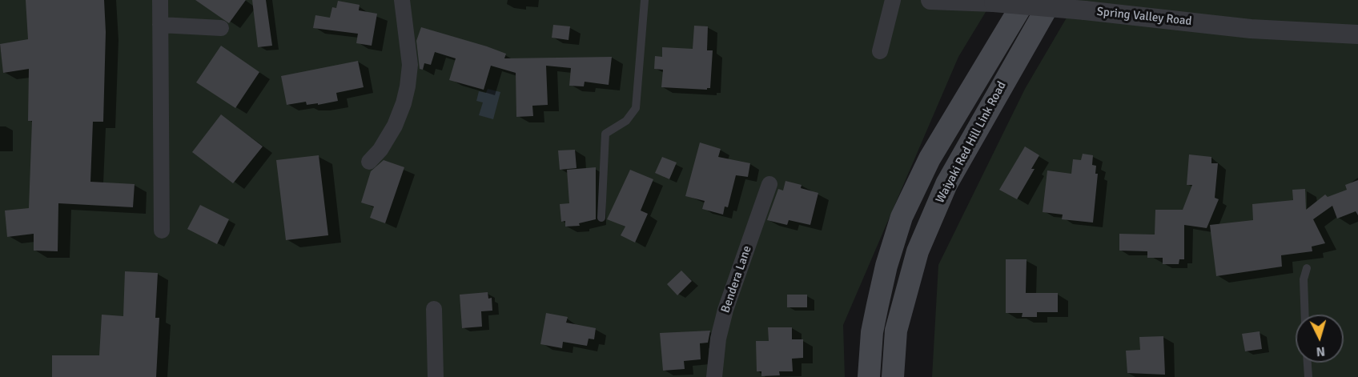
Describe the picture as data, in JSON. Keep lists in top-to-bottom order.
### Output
{
  "streets": {
    "main road": ["Waiyaki Red Hill Link Road"],
    "street": ["Spring Valley Road", "Bendera Lane"]
  },
  "north": "bottom"
}
